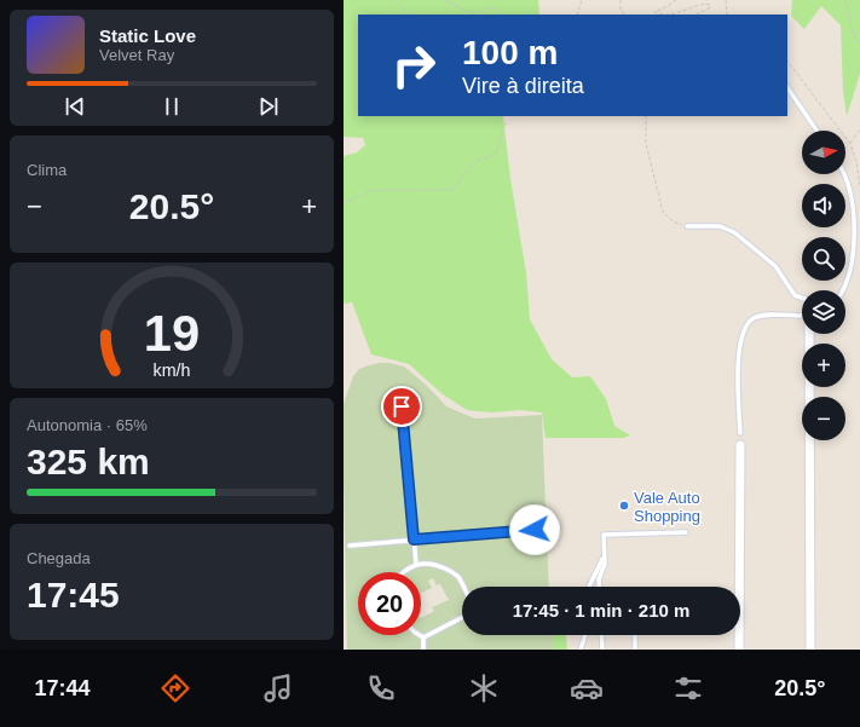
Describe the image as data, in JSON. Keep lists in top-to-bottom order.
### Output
{
  "places": ["Vale Auto Shopping"],
  "north": "right",
  "page": {
    "turn": ["100 m", "Vire à direita"],
    "song": ["Static Love", "Velvet Ray"],
    "map_buttons": ["+", "−"],
    "tile": [
      "Clima",
      ["Autonomia · 65%", "325 km"],
      ["Chegada", "17:45"]
    ],
    "heat": ["−", "20.5°", "+"],
    "limit": "20",
    "trip": "17:45 · 1 min · 210 m",
    "tabs": ["17:44", "20.5°"],
    "gauge": ["19", "km/h"]
  }
}
